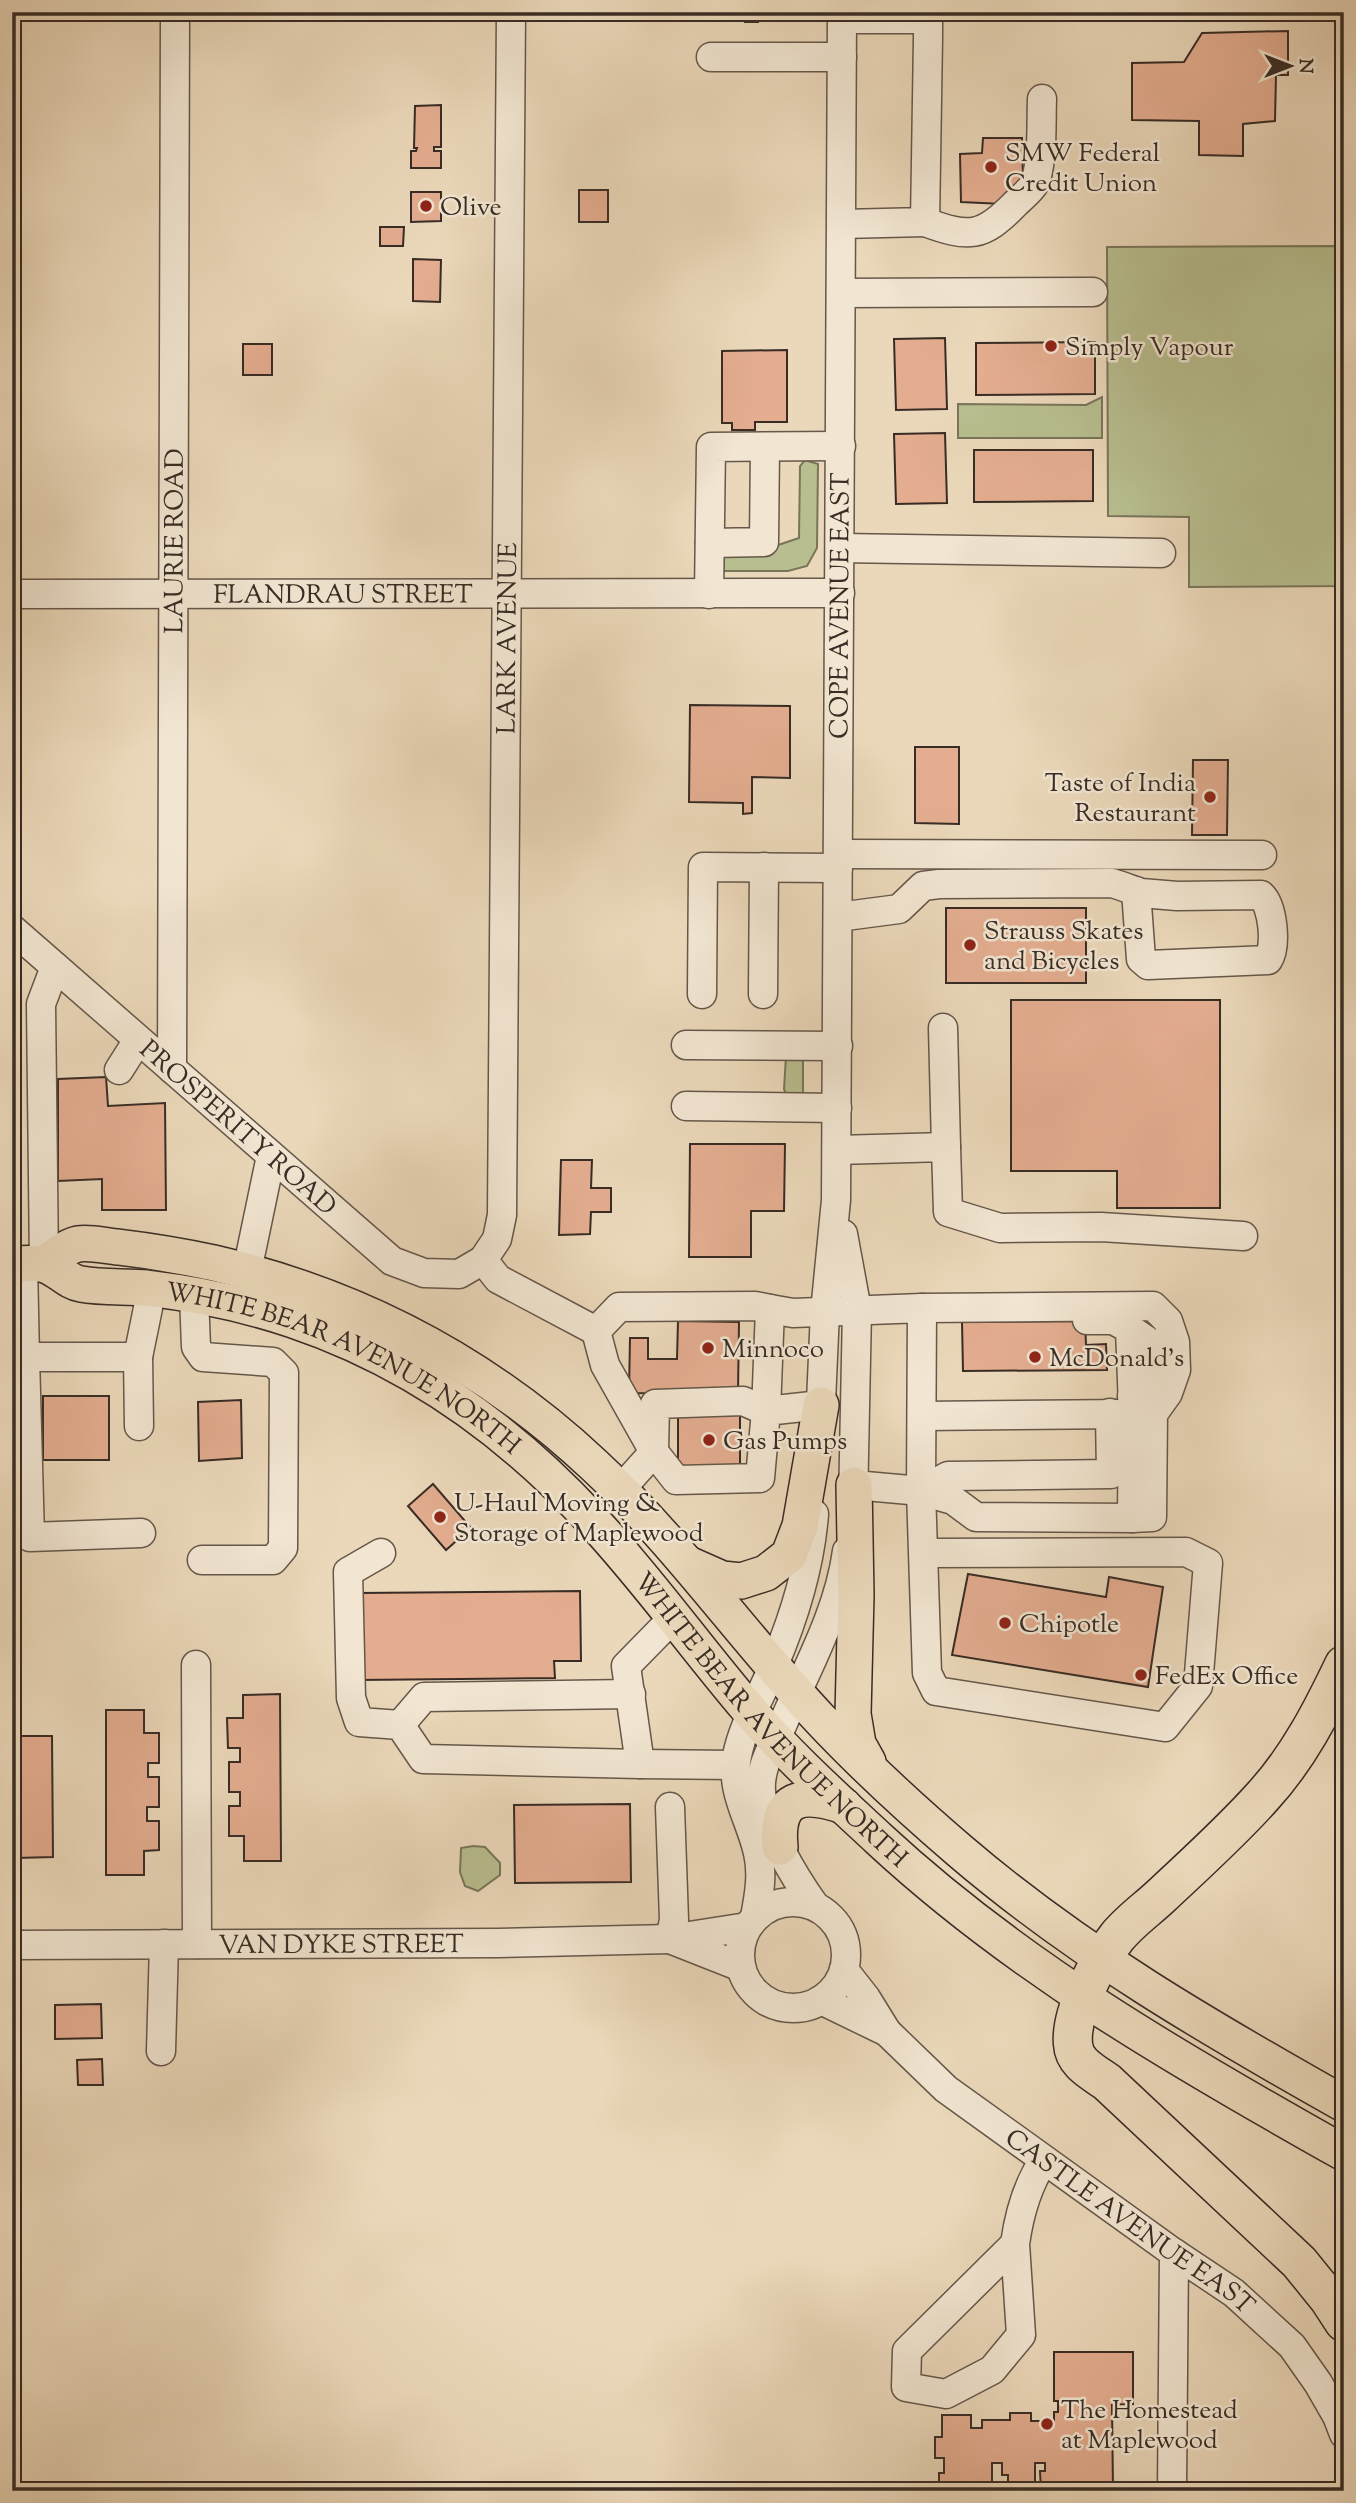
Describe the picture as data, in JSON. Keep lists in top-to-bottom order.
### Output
{
  "streets": {
    "main road": ["WHITE BEAR AVENUE NORTH"],
    "street": [
      "LAURIE ROAD",
      "FLANDRAU STREET",
      "COPE AVENUE EAST",
      "LARK AVENUE",
      "PROSPERITY ROAD",
      "VAN DYKE STREET",
      "CASTLE AVENUE EAST"
    ]
  },
  "crossings": [
    ["LAURIE ROAD", "FLANDRAU STREET"],
    ["LAURIE ROAD", "PROSPERITY ROAD"],
    ["FLANDRAU STREET", "COPE AVENUE EAST"],
    ["FLANDRAU STREET", "LARK AVENUE"],
    ["COPE AVENUE EAST", "WHITE BEAR AVENUE NORTH"],
    ["LARK AVENUE", "PROSPERITY ROAD"]
  ],
  "places": [
    "SMW Federal Credit Union",
    "Olive",
    "Simply Vapour",
    "Taste of India Restaurant",
    "Strauss Skates and Bicycles",
    "Minnoco",
    "McDonald's",
    "Gas Pumps",
    "U-Haul Moving & Storage of Maplewood",
    "Chipotle",
    "FedEx Office",
    "The Homestead at Maplewood"
  ],
  "north": "right"
}
